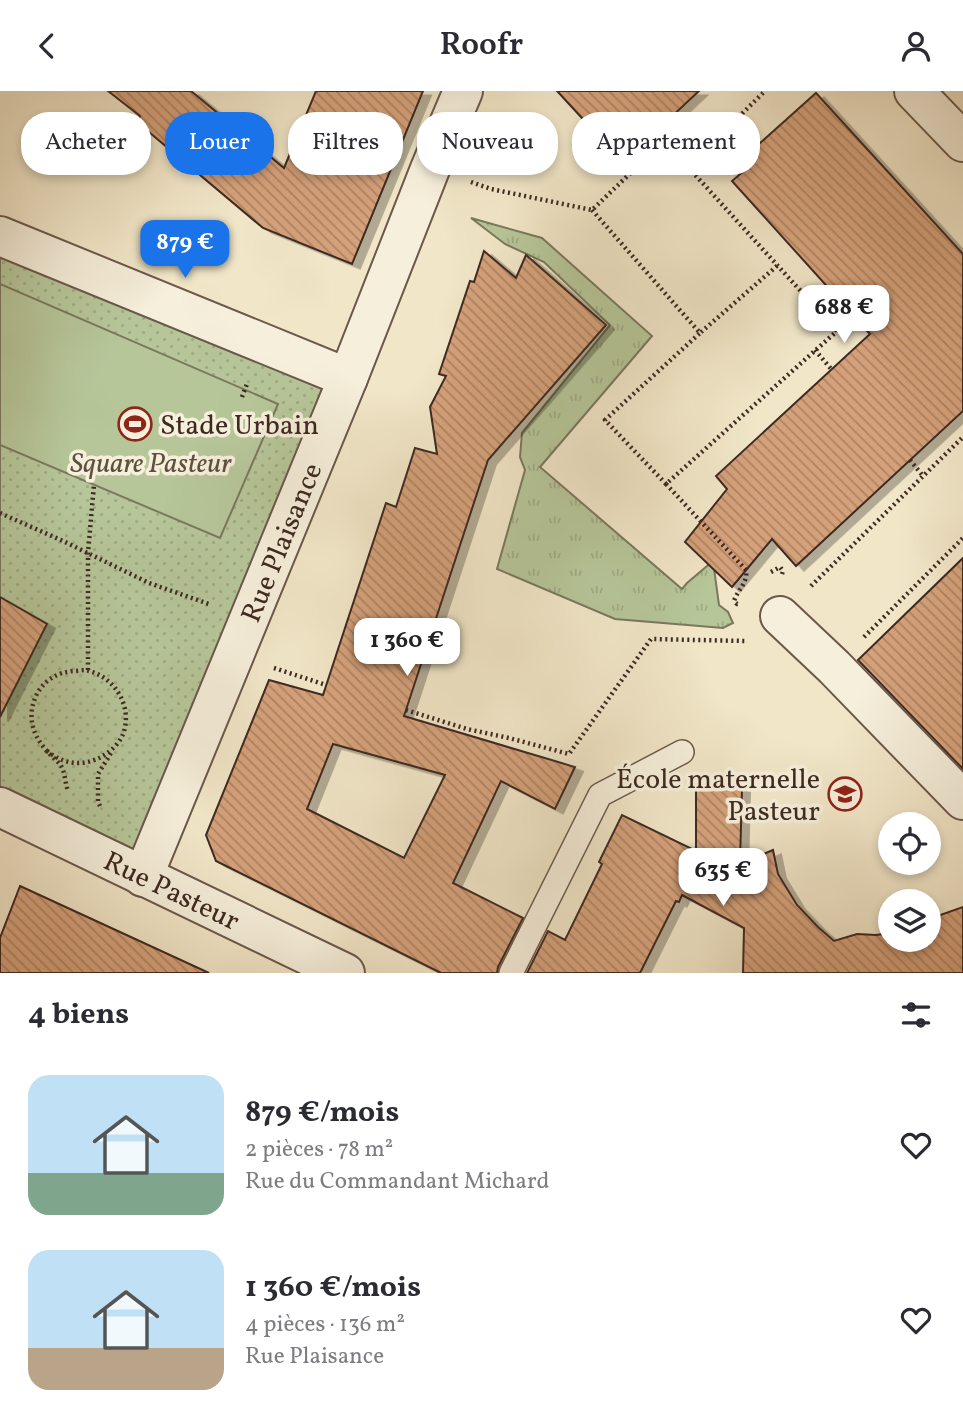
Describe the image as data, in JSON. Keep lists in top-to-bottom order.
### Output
{
  "streets": {
    "street": ["Rue Plaisance", "Rue Pasteur"]
  },
  "crossings": [
    ["Rue Plaisance", "Rue Pasteur"]
  ],
  "parks": ["Square Pasteur"],
  "places": {
    "sports": ["Stade Urbain"],
    "school or university": ["École maternelle Pasteur"]
  },
  "page": {
    "header": "Roofr",
    "chip": [
      "Acheter",
      "Louer",
      "Filtres",
      "Nouveau",
      "Appartement"
    ],
    "price": [
      "879 €",
      "688 €",
      "1 360 €",
      "635 €"
    ],
    "heading": "4 biens",
    "list": [
      {
        "name": "879 €/mois",
        "note": "2 pièces · 78 m² · Rue du Commandant Michard"
      },
      {
        "name": "1 360 €/mois",
        "note": "4 pièces · 136 m² · Rue Plaisance"
      }
    ]
  }
}
